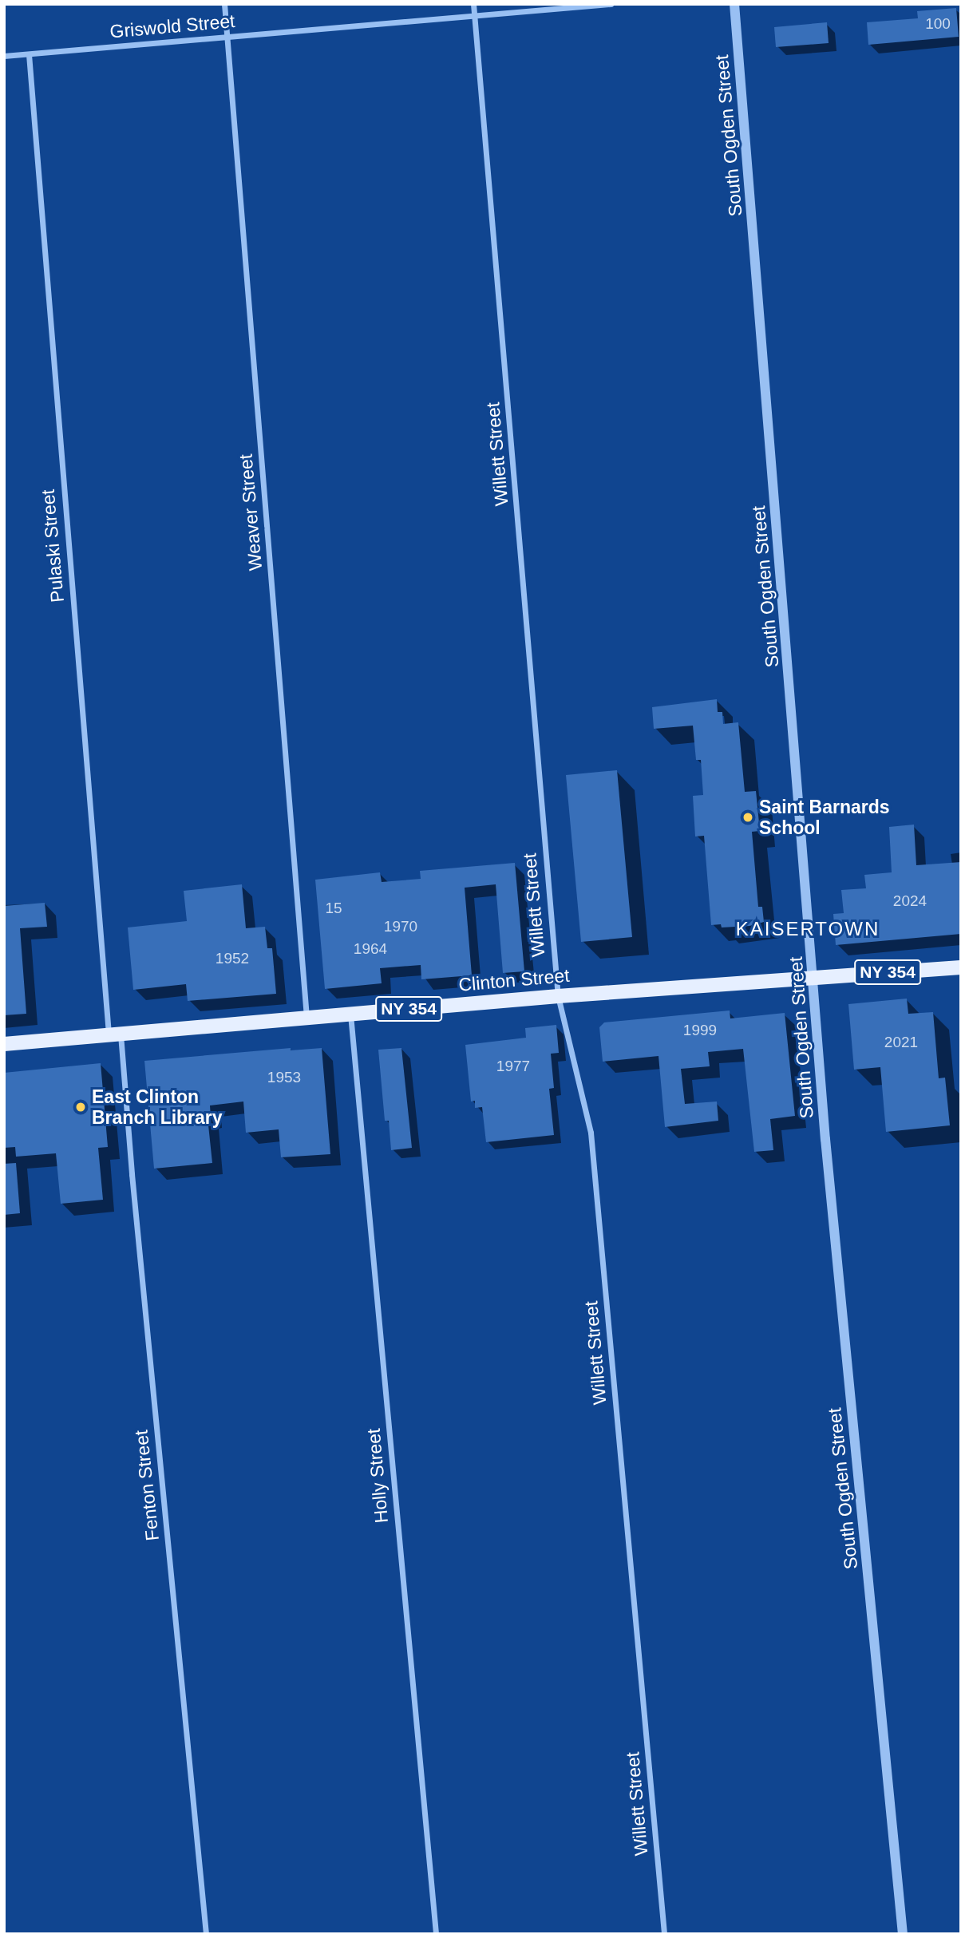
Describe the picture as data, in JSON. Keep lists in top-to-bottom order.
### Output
{
  "streets": {
    "main road": ["NY 354", "Clinton Street"],
    "street": [
      "Griswold Street",
      "South Ogden Street",
      "Willett Street",
      "Weaver Street",
      "Pulaski Street",
      "Holly Street",
      "Fenton Street"
    ]
  },
  "crossings": [
    ["Griswold Street", "Willett Street"],
    ["Griswold Street", "Weaver Street"],
    ["Griswold Street", "Pulaski Street"],
    ["South Ogden Street", "Clinton Street"],
    ["Willett Street", "Clinton Street"],
    ["Weaver Street", "Clinton Street"],
    ["Pulaski Street", "Clinton Street"],
    ["Pulaski Street", "Fenton Street"],
    ["Clinton Street", "Holly Street"],
    ["Clinton Street", "Fenton Street"]
  ],
  "districts": ["KAISERTOWN"],
  "places": ["Saint Barnards School", "East Clinton Branch Library"],
  "house_numbers": [
    "100",
    "2024",
    "15",
    "1970",
    "1964",
    "1952",
    "1999",
    "2021",
    "1977",
    "1953"
  ]
}
